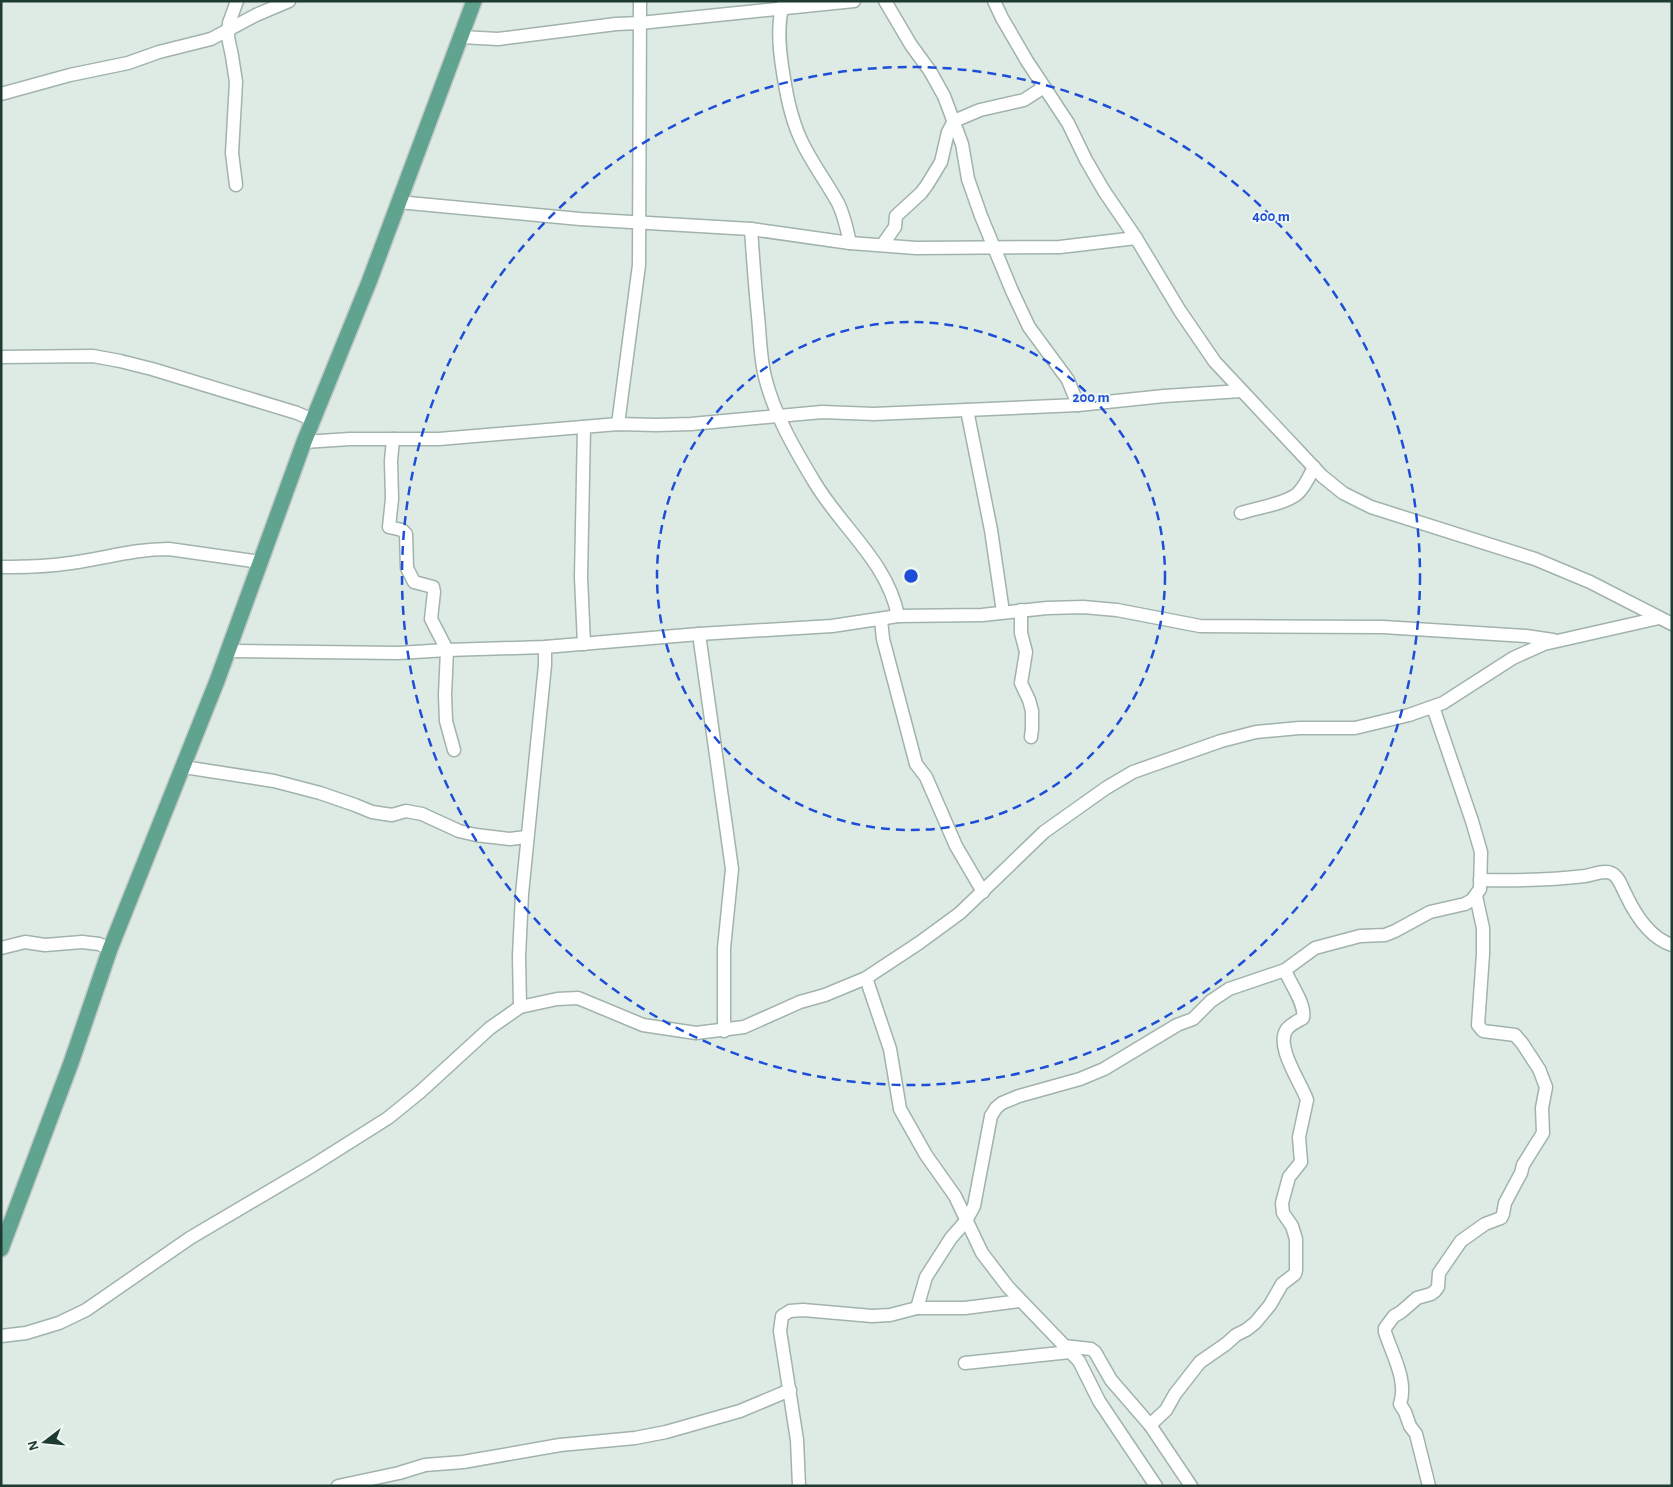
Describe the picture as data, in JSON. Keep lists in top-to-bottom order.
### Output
{
  "north": "left",
  "rings": ["400 m", "200 m"]
}
